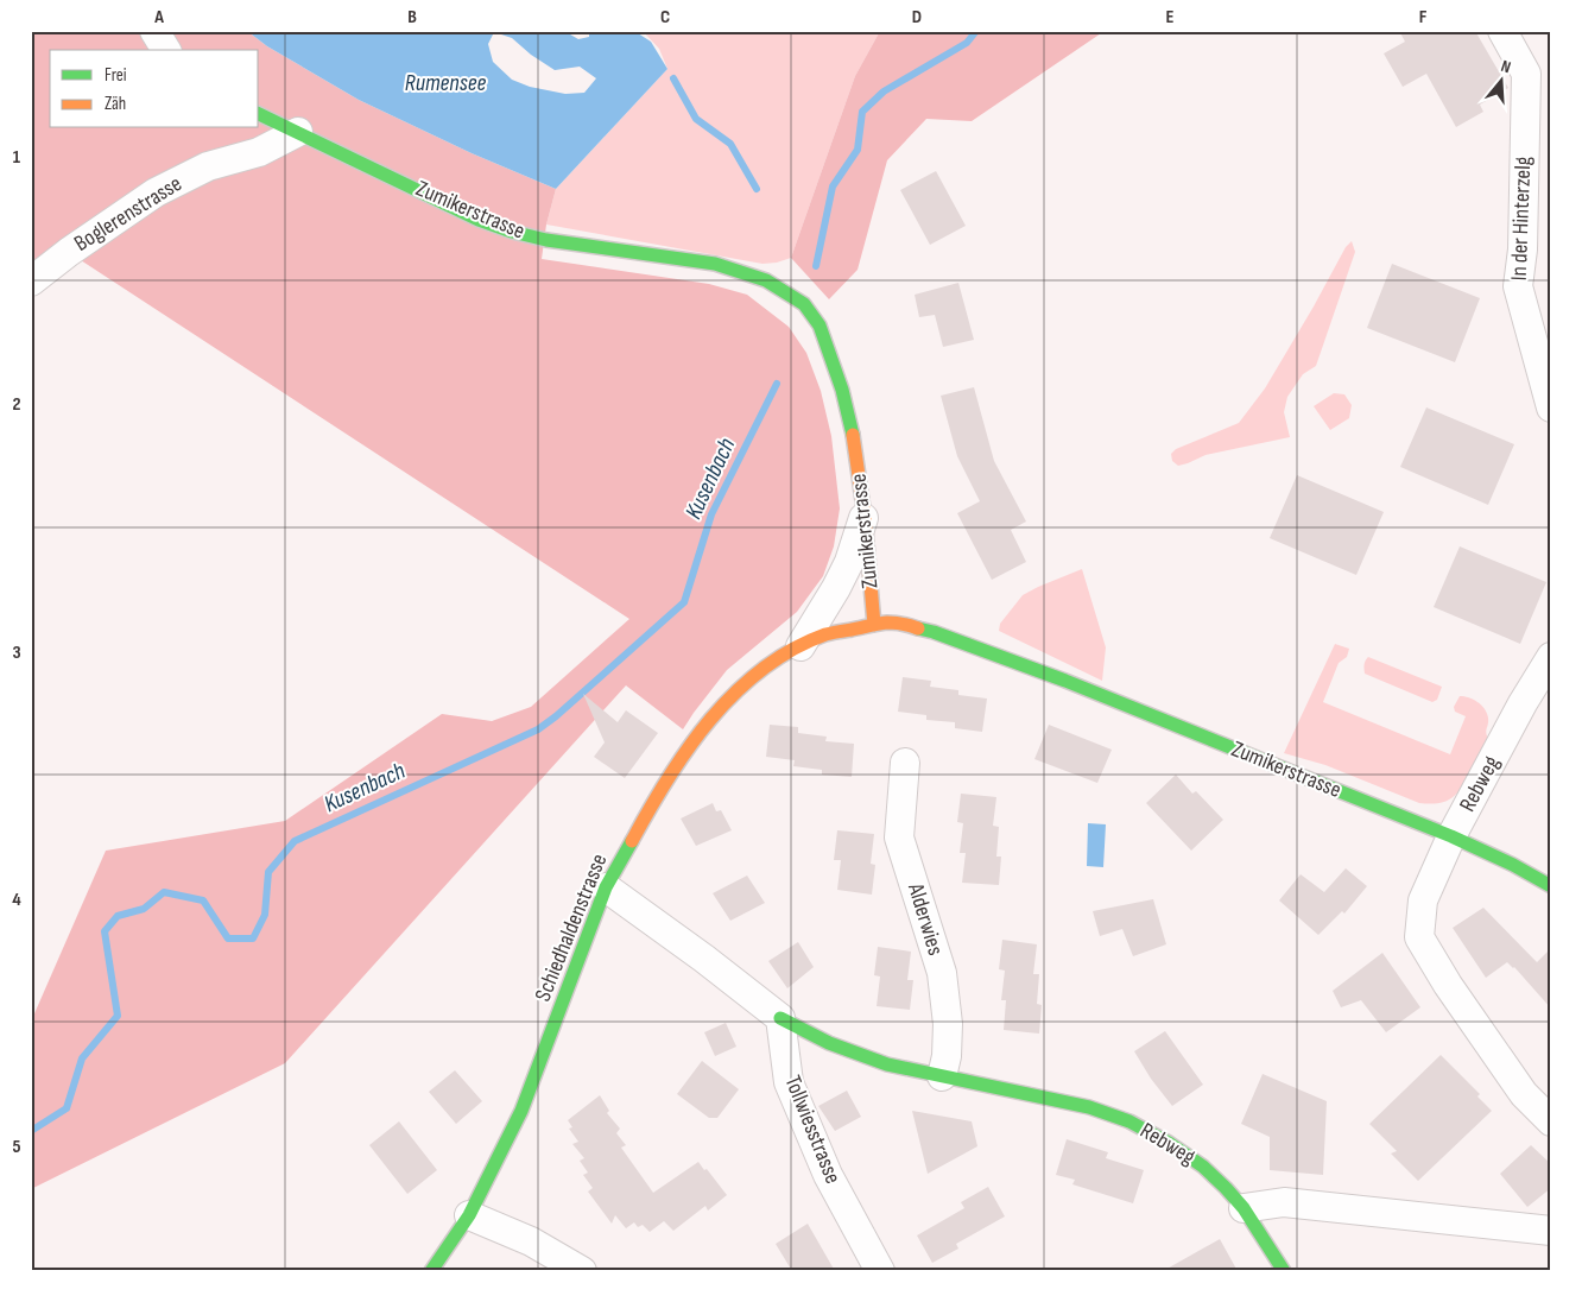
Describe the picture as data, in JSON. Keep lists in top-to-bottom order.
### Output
{
  "streets": {
    "main road": ["Zumikerstrasse", "Rebweg", "Schiedhaldenstrasse"],
    "street": [
      "Boglerenstrasse",
      "In der Hinterzelg",
      "Alderwies",
      "Tollwiesstrasse"
    ]
  },
  "crossings": [
    ["Zumikerstrasse", "Boglerenstrasse"],
    ["Zumikerstrasse", "Rebweg"],
    ["Zumikerstrasse", "Schiedhaldenstrasse"],
    ["Rebweg", "Alderwies"],
    ["Rebweg", "Tollwiesstrasse"]
  ],
  "water": ["Rumensee", "Kusenbach"],
  "legend": ["Frei", "Zäh"],
  "north": "top",
  "grid": {
    "columns": [
      "A",
      "B",
      "C",
      "D",
      "E",
      "F"
    ],
    "rows": [
      "1",
      "2",
      "3",
      "4",
      "5"
    ]
  }
}
